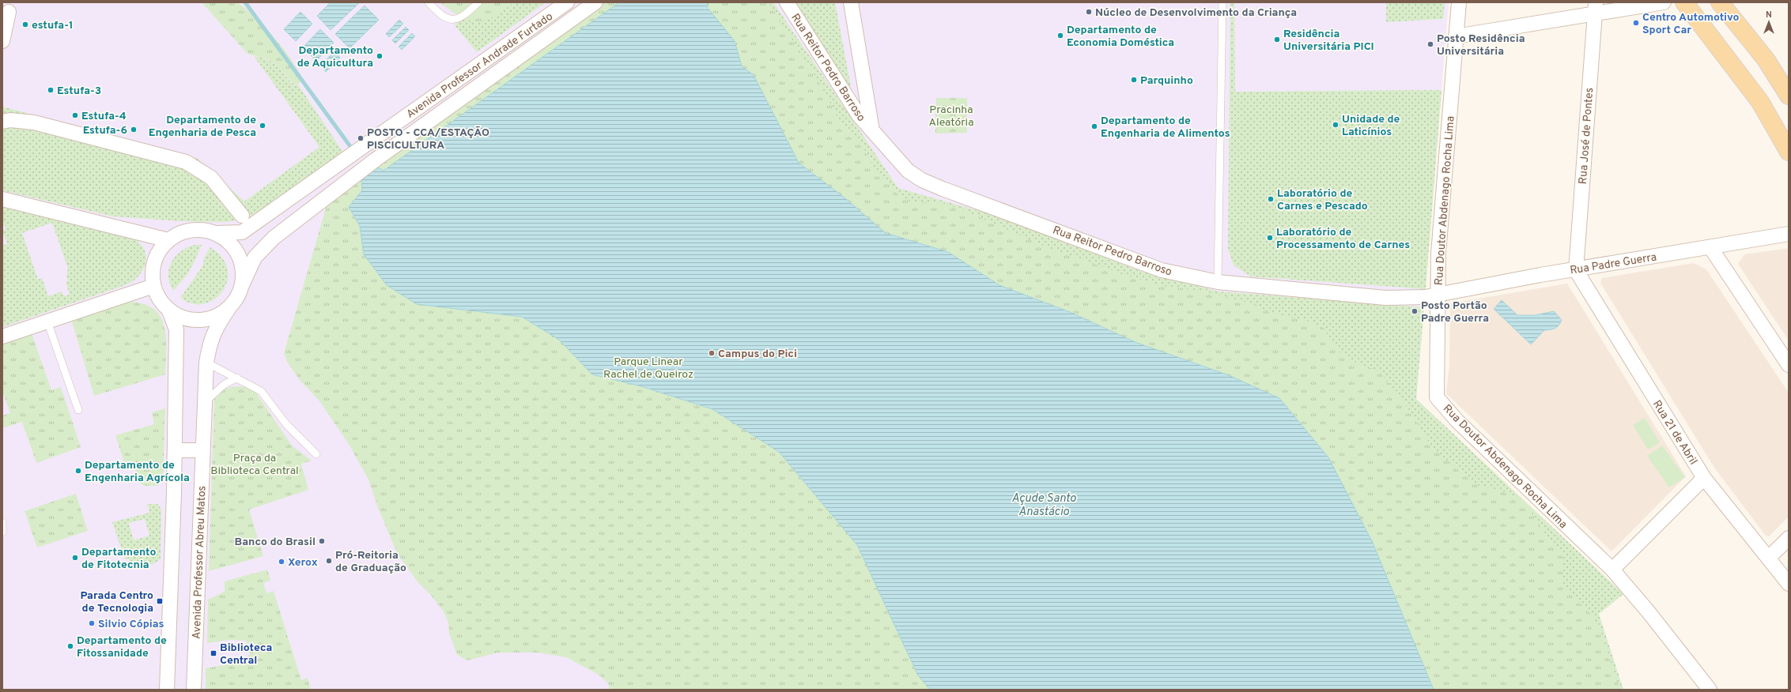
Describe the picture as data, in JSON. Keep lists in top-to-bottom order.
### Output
{
  "streets": {
    "street": [
      "Avenida Professor Andrade Furtado",
      "Rua Reitor Pedro Barroso",
      "Rua José de Pontes",
      "Rua Doutor Abdenago Rocha Lima",
      "Rua Padre Guerra",
      "Rua 21 de Abril",
      "Avenida Professor Abreu Matos"
    ]
  },
  "crossings": [
    ["Avenida Professor Andrade Furtado", "Avenida Professor Abreu Matos"],
    ["Rua Reitor Pedro Barroso", "Rua Doutor Abdenago Rocha Lima"],
    ["Rua Reitor Pedro Barroso", "Rua Padre Guerra"],
    ["Rua José de Pontes", "Rua Padre Guerra"],
    ["Rua José de Pontes", "Rua 21 de Abril"],
    ["Rua Doutor Abdenago Rocha Lima", "Rua Padre Guerra"],
    ["Rua Padre Guerra", "Rua 21 de Abril"]
  ],
  "water": ["Açude Santo Anastácio"],
  "parks": ["Pracinha Aleatória", "Parque Linear Rachel de Queiroz", "Praça da Biblioteca Central"],
  "places": {
    "other": [
      "Núcleo de Desenvolvimento da Criança",
      "Centro Automotivo Sport Car",
      "estufa-1",
      "Departamento de Economia Doméstica",
      "Residência Universitária PICI",
      "Posto Residência Universitária",
      "Departamento de Aquicultura",
      "Parquinho",
      "Estufa-3",
      "Estufa-4",
      "Unidade de Laticínios",
      "Departamento de Engenharia de Pesca",
      "Departamento de Engenharia de Alimentos",
      "Estufa-6",
      "POSTO - CCA/ESTAÇÃO PISCICULTURA",
      "Laboratório de Carnes e Pescado",
      "Laboratório de Processamento de Carnes",
      "Posto Portão Padre Guerra",
      "Campus do Pici",
      "Departamento de Engenharia Agrícola",
      "Banco do Brasil",
      "Departamento de Fitotecnia",
      "Pró-Reitoria de Graduação",
      "Xerox",
      "Silvio Cópias",
      "Departamento de Fitossanidade"
    ],
    "transit": ["Parada Centro de Tecnologia", "Biblioteca Central"]
  },
  "north": "top"
}
